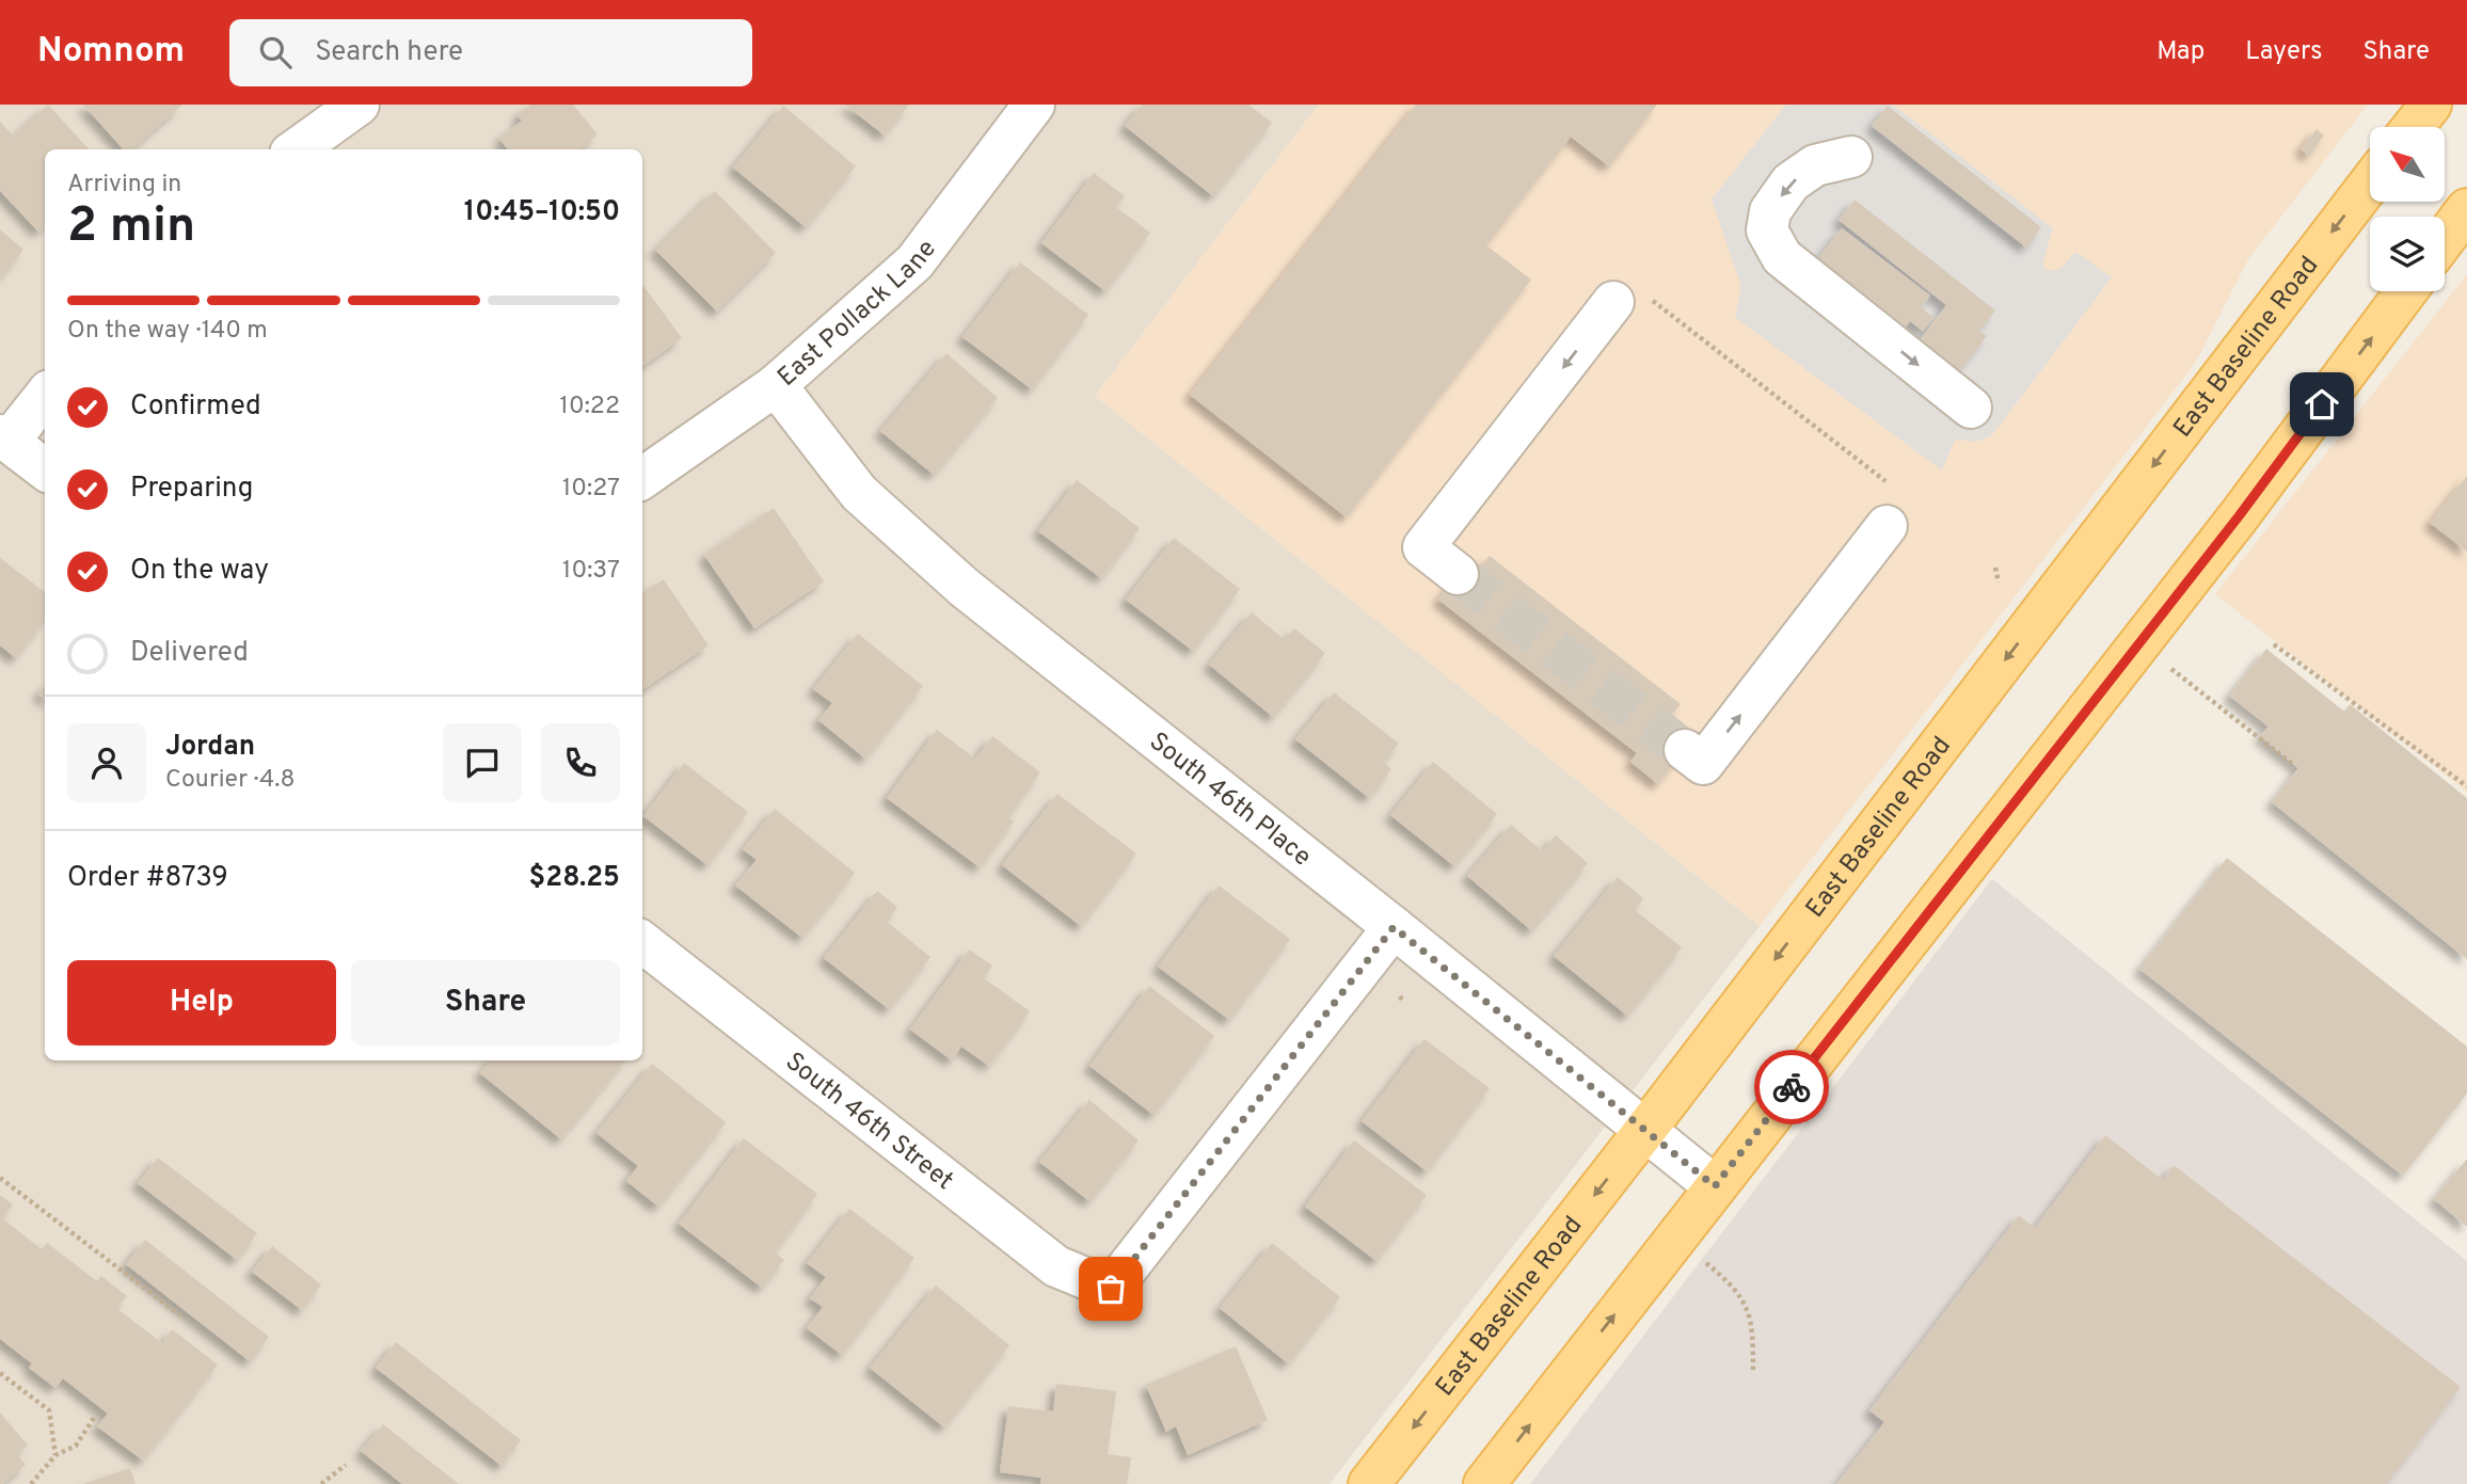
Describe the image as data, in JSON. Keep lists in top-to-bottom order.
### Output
{
  "streets": {
    "main road": ["East Baseline Road"],
    "street": ["East Pollack Lane", "South 46th Place", "South 46th Street"]
  },
  "crossings": [
    ["East Pollack Lane", "South 46th Place"],
    ["East Baseline Road", "South 46th Place"],
    ["South 46th Place", "South 46th Street"]
  ],
  "north": "top left",
  "page": {
    "header": "Nomnom",
    "search": "Search here",
    "nav": ["Map", "Layers", "Share"],
    "heading": ["2 min", "Arriving in", "10:45–10:50"],
    "panel": [
      "Jordan",
      "Courier · 4.8",
      "Order #8739",
      "$28.25"
    ],
    "bar": "On the way · 140 m",
    "list": [
      ["Confirmed", "10:22"],
      ["Preparing", "10:27"],
      ["On the way", "10:37"],
      "Delivered"
    ],
    "buttons": ["Help", "Share"]
  }
}
